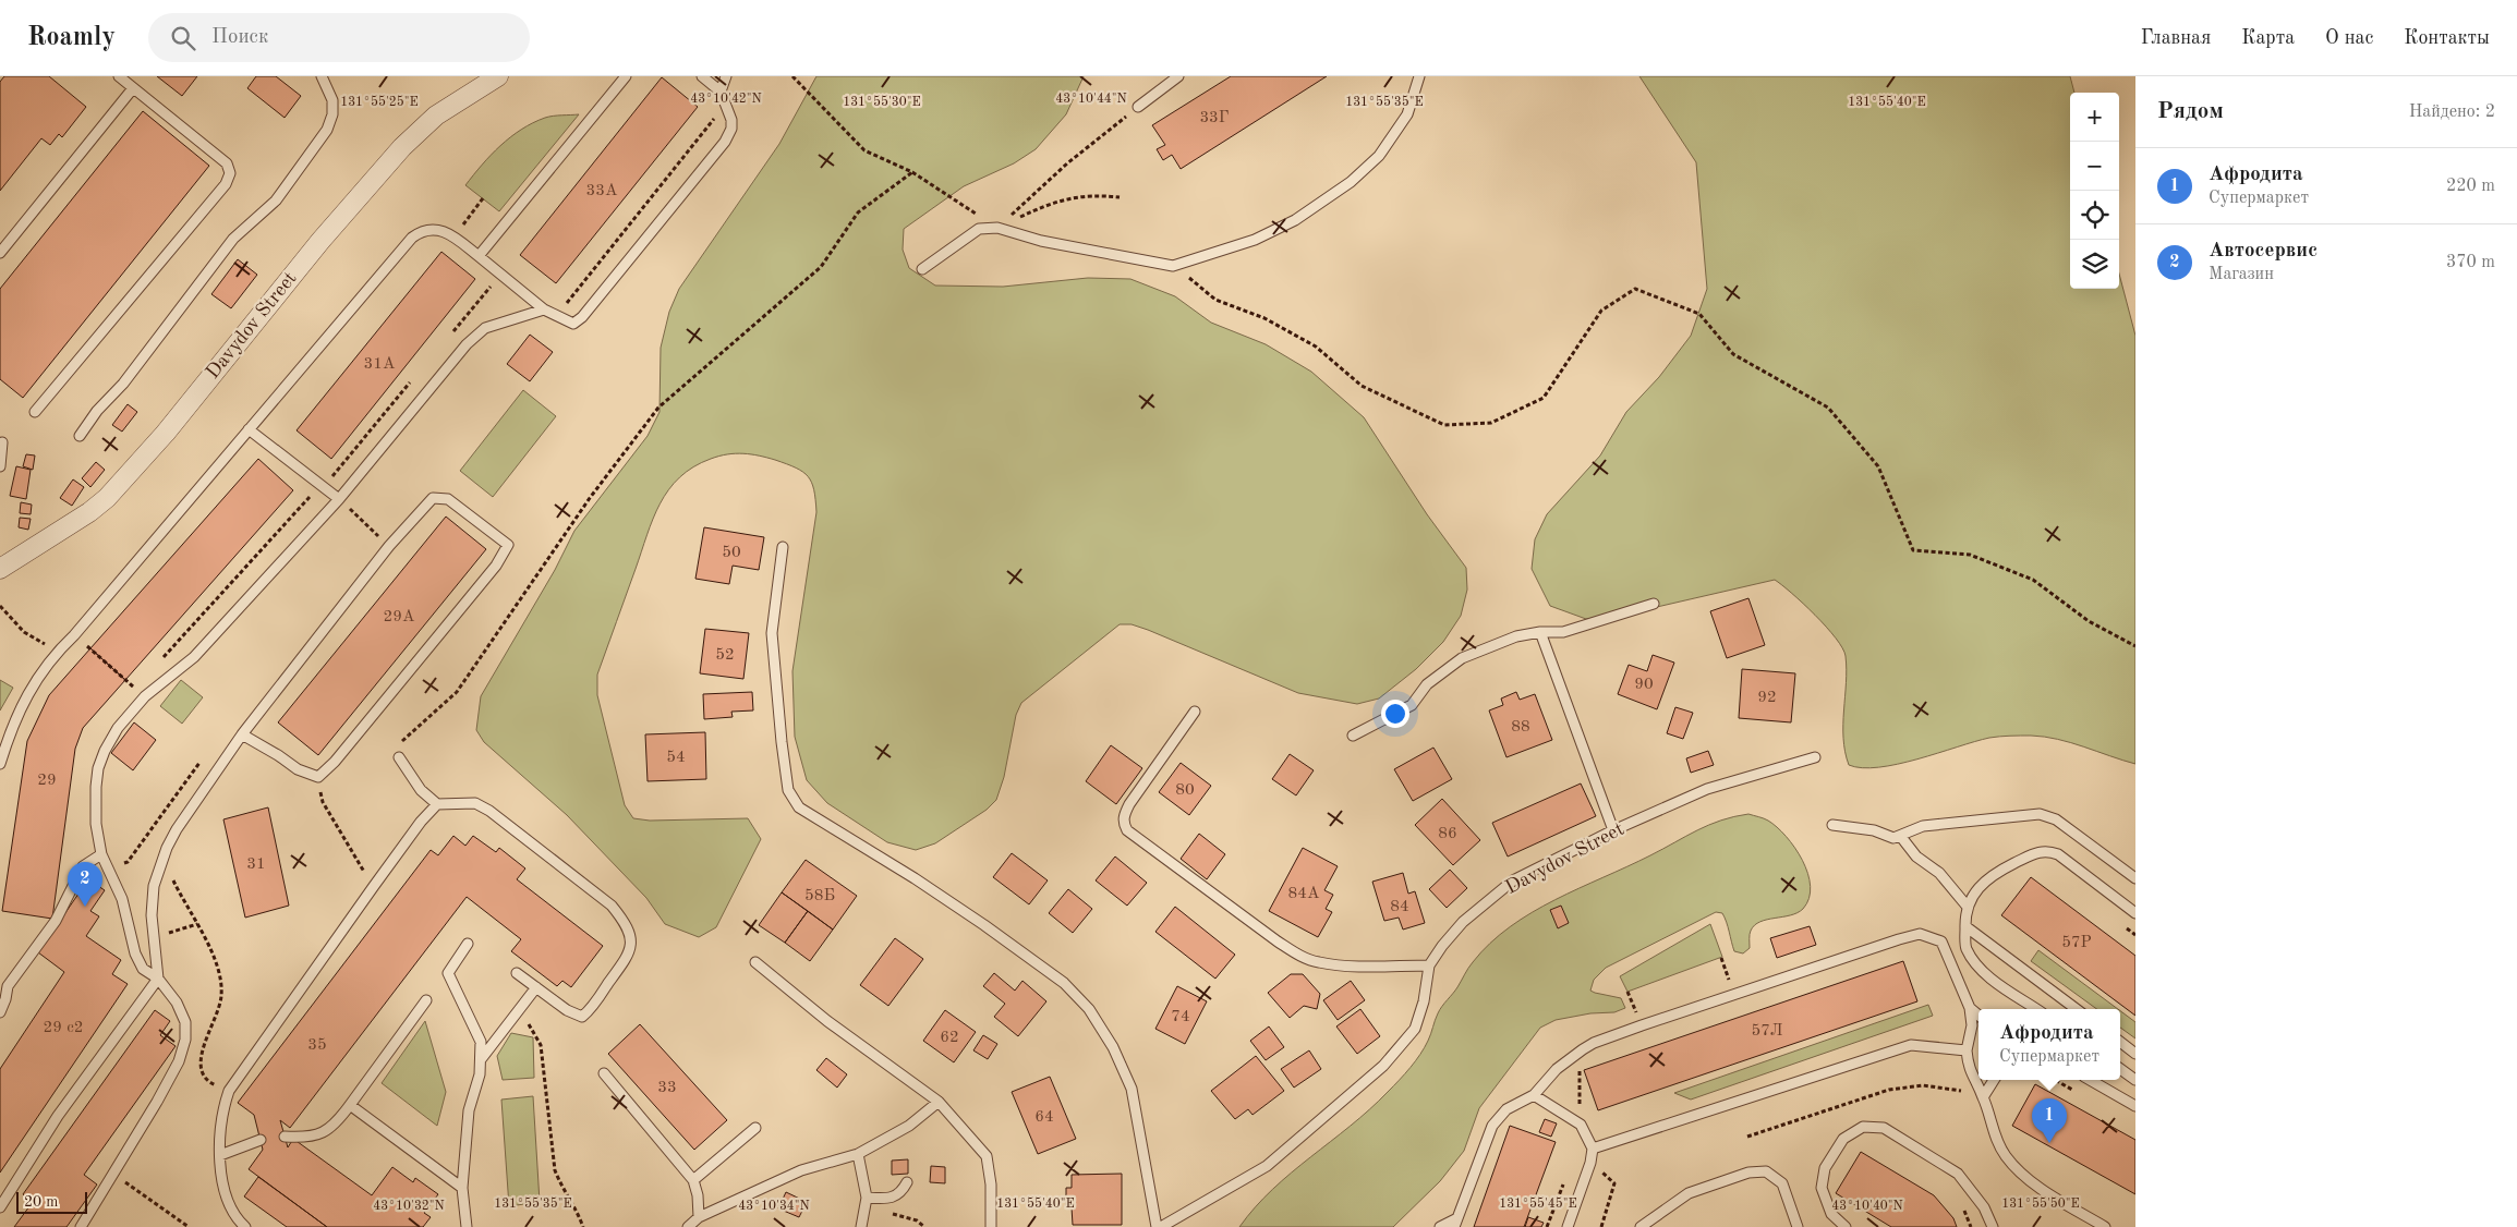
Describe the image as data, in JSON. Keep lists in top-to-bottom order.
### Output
{
  "streets": {
    "street": ["Davydov Street"]
  },
  "house_numbers": [
    "33Г",
    "33А",
    "31А",
    "50",
    "29А",
    "52",
    "90",
    "92",
    "88",
    "54",
    "29",
    "80",
    "86",
    "31",
    "84А",
    "58Б",
    "84",
    "57Р",
    "74",
    "29 с2",
    "57Л",
    "62",
    "35",
    "33",
    "64"
  ],
  "scale_bar": "20 m",
  "page": {
    "header": "Roamly",
    "search": "Поиск",
    "nav": [
      "Главная",
      "Карта",
      "О нас",
      "Контакты"
    ],
    "heading": ["Рядом", "Найдено: 2"],
    "map_buttons": ["+", "−"],
    "list": [
      {
        "mark": "1",
        "name": "Афродита",
        "note": "Супермаркет",
        "value": "220 m"
      },
      {
        "mark": "2",
        "name": "Автосервис",
        "note": "Магазин",
        "value": "370 m"
      }
    ],
    "pins": ["2", "1"],
    "popup": ["Афродита", "Супермаркет"],
    "scale": "20 m"
  },
  "coordinates": [
    "43°10'42\"N",
    "43°10'44\"N",
    "131°55'25\"E",
    "131°55'35\"E",
    "131°55'40\"E",
    "131°55'30\"E",
    "131°55'45\"E",
    "131°55'50\"E",
    "43°10'32\"N",
    "43°10'34\"N",
    "43°10'40\"N"
  ]
}
